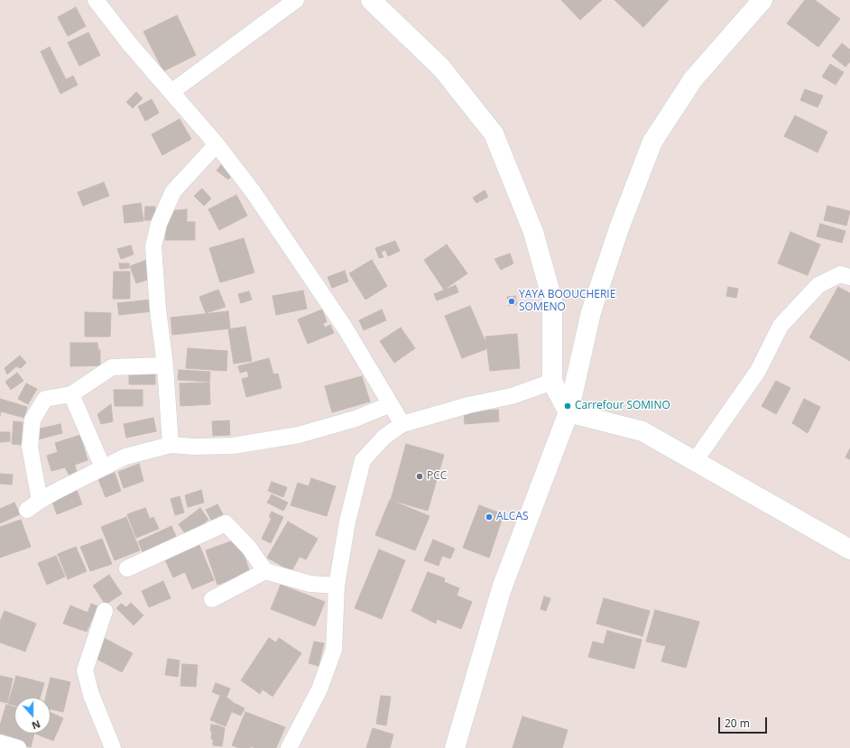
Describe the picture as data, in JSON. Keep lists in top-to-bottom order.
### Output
{
  "places": [
    "YAYA BOOUCHERIE SOMENO",
    "Carrefour SOMINO",
    "PCC",
    "ALCAS"
  ],
  "scale_bar": "20 m",
  "north": "bottom"
}
